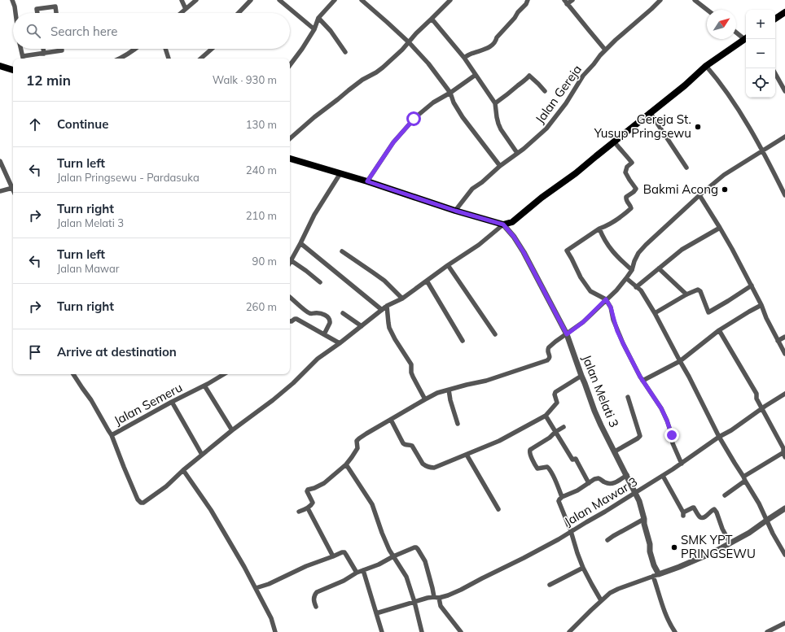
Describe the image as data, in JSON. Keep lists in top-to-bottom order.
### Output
{
  "streets": {
    "street": [
      "Jalan Gereja",
      "Jalan Melati 3",
      "Jalan Semeru",
      "Jalan Mawar 3"
    ]
  },
  "crossings": [
    ["Jalan Melati 3", "Jalan Mawar 3"]
  ],
  "places": ["Gereja St. Yusup Pringsewu", "Bakmi Acong", "SMK YPT PRINGSEWU"],
  "north": "top right",
  "page": {
    "map_buttons": ["+", "−"],
    "search": "Search here",
    "heading": ["12 min", "Walk · 930 m"],
    "list": [
      ["Continue", "130 m"],
      ["Turn left", "Jalan Pringsewu - Pardasuka", "240 m"],
      ["Turn right", "Jalan Melati 3", "210 m"],
      ["Turn left", "Jalan Mawar", "90 m"],
      ["Turn right", "260 m"],
      "Arrive at destination"
    ]
  }
}
